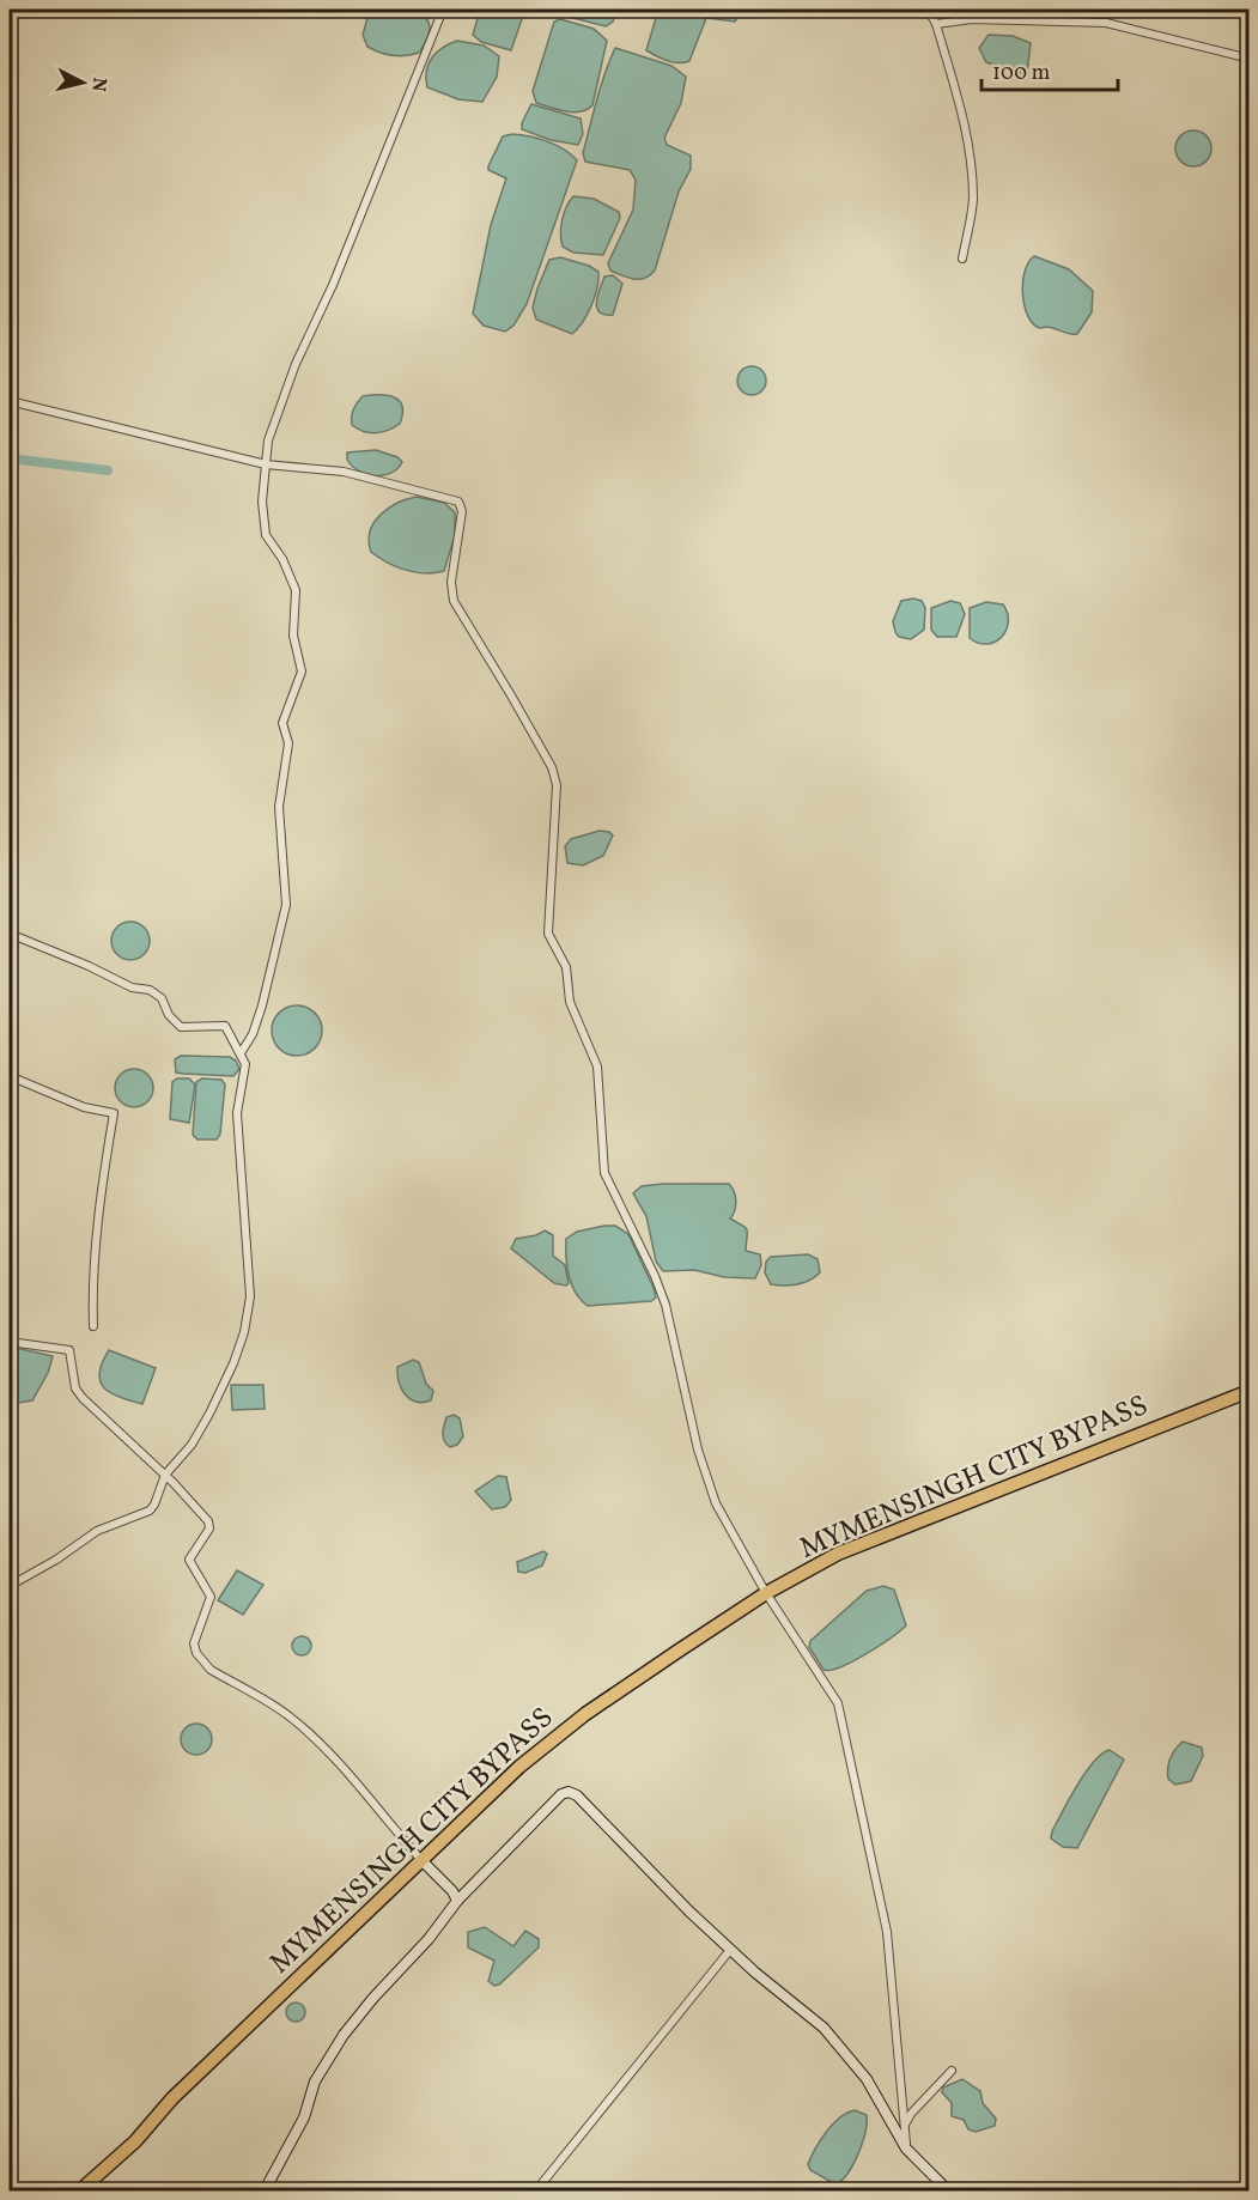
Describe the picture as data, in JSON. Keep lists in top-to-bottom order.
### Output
{
  "streets": {
    "highway": ["MYMENSINGH CITY BYPASS"]
  },
  "scale_bar": "100 m",
  "north": "right"
}
